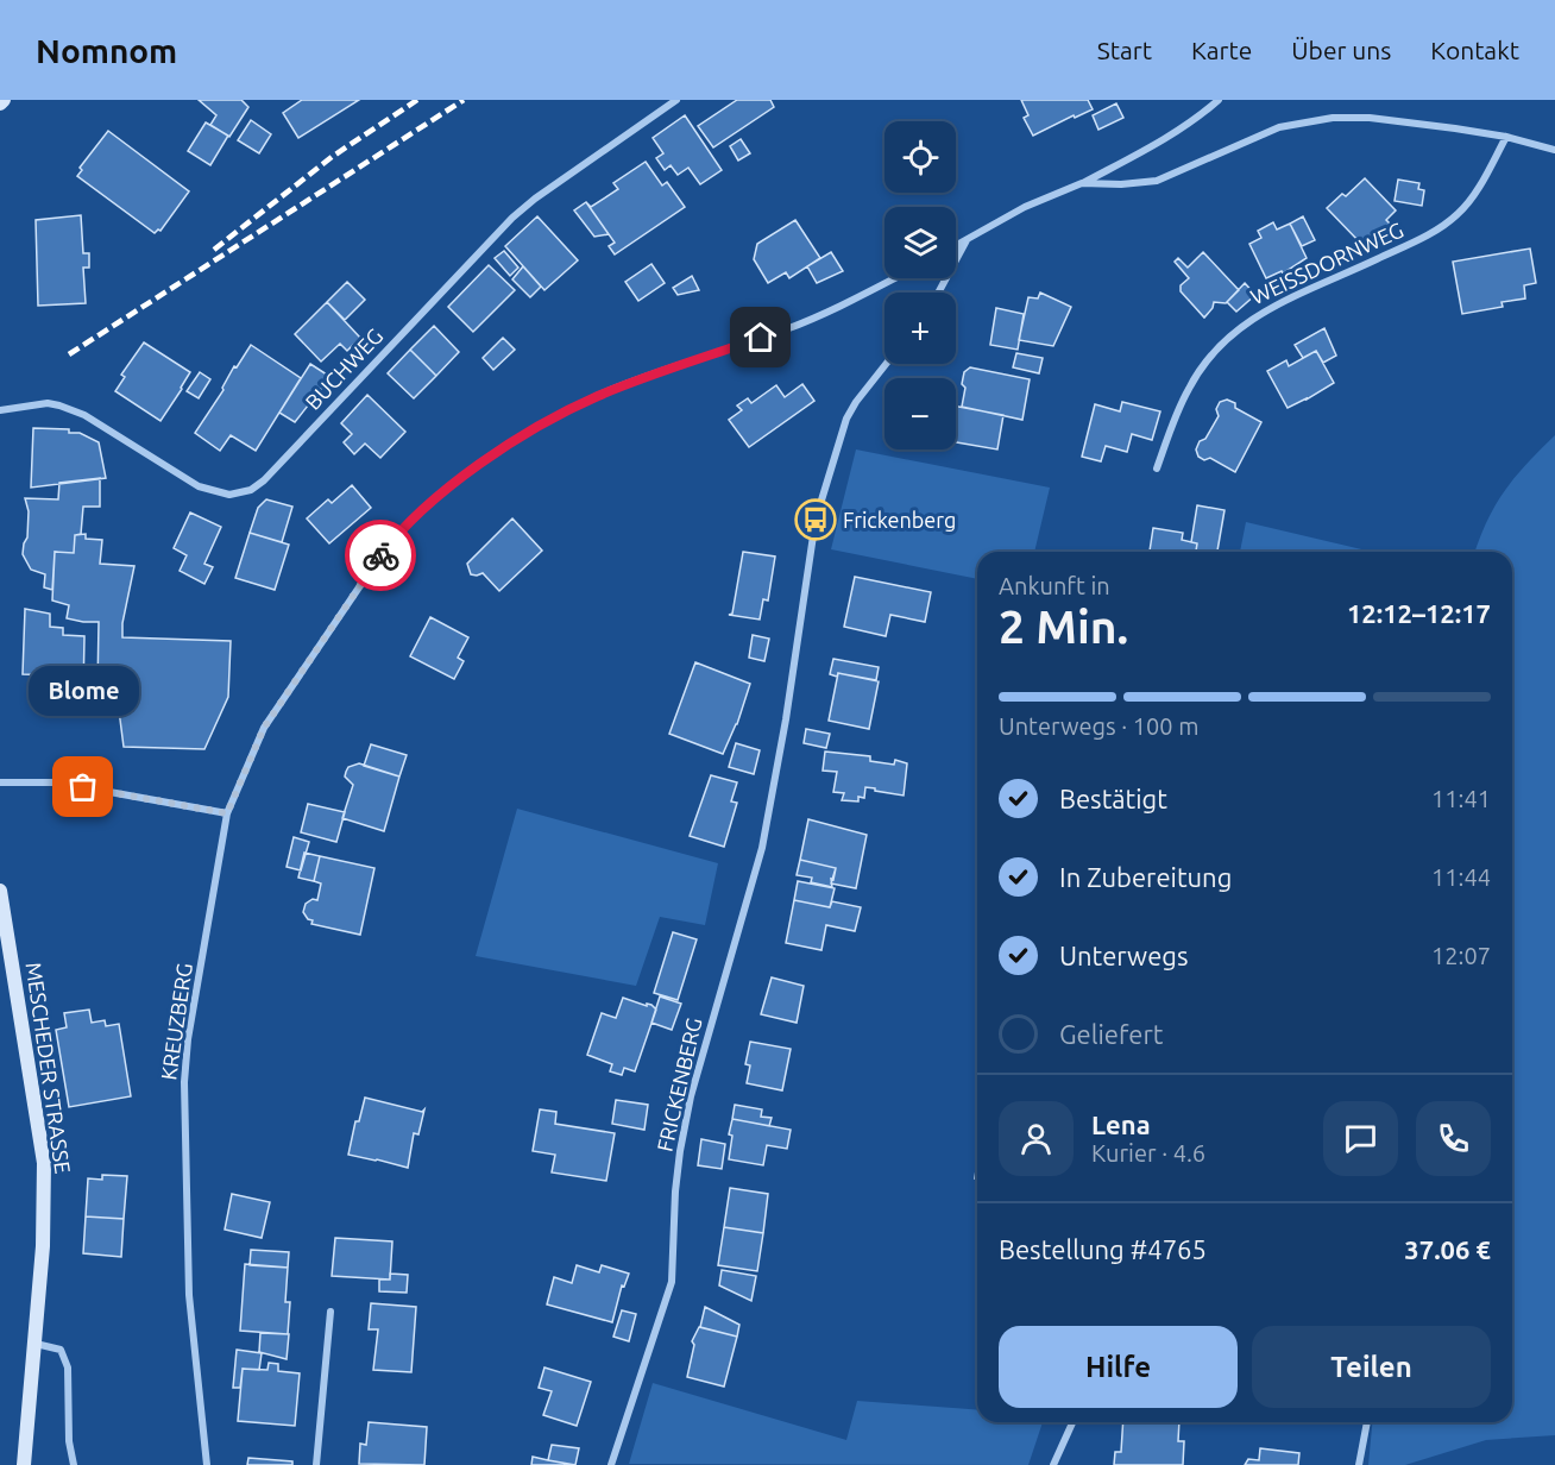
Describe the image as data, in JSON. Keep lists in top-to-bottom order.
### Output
{
  "streets": {
    "main road": ["MESCHEDER STRASSE"],
    "street": [
      "WEISSDORNWEG",
      "BUCHWEG",
      "KREUZBERG",
      "FRICKENBERG"
    ]
  },
  "places": {
    "bus stop": ["Frickenberg"],
    "other": ["Blome"]
  },
  "page": {
    "header": "Nomnom",
    "nav": [
      "Start",
      "Karte",
      "Über uns",
      "Kontakt"
    ],
    "map_buttons": ["+", "−"],
    "heading": ["2 Min.", "Ankunft in", "12:12–12:17"],
    "panel": [
      "Lena",
      "Kurier · 4.6",
      "Bestellung #4765",
      "37.06 €"
    ],
    "bubble": "Blome",
    "bar": "Unterwegs · 100 m",
    "list": [
      ["Bestätigt", "11:41"],
      ["In Zubereitung", "11:44"],
      ["Unterwegs", "12:07"],
      "Geliefert"
    ],
    "buttons": ["Hilfe", "Teilen"]
  }
}
